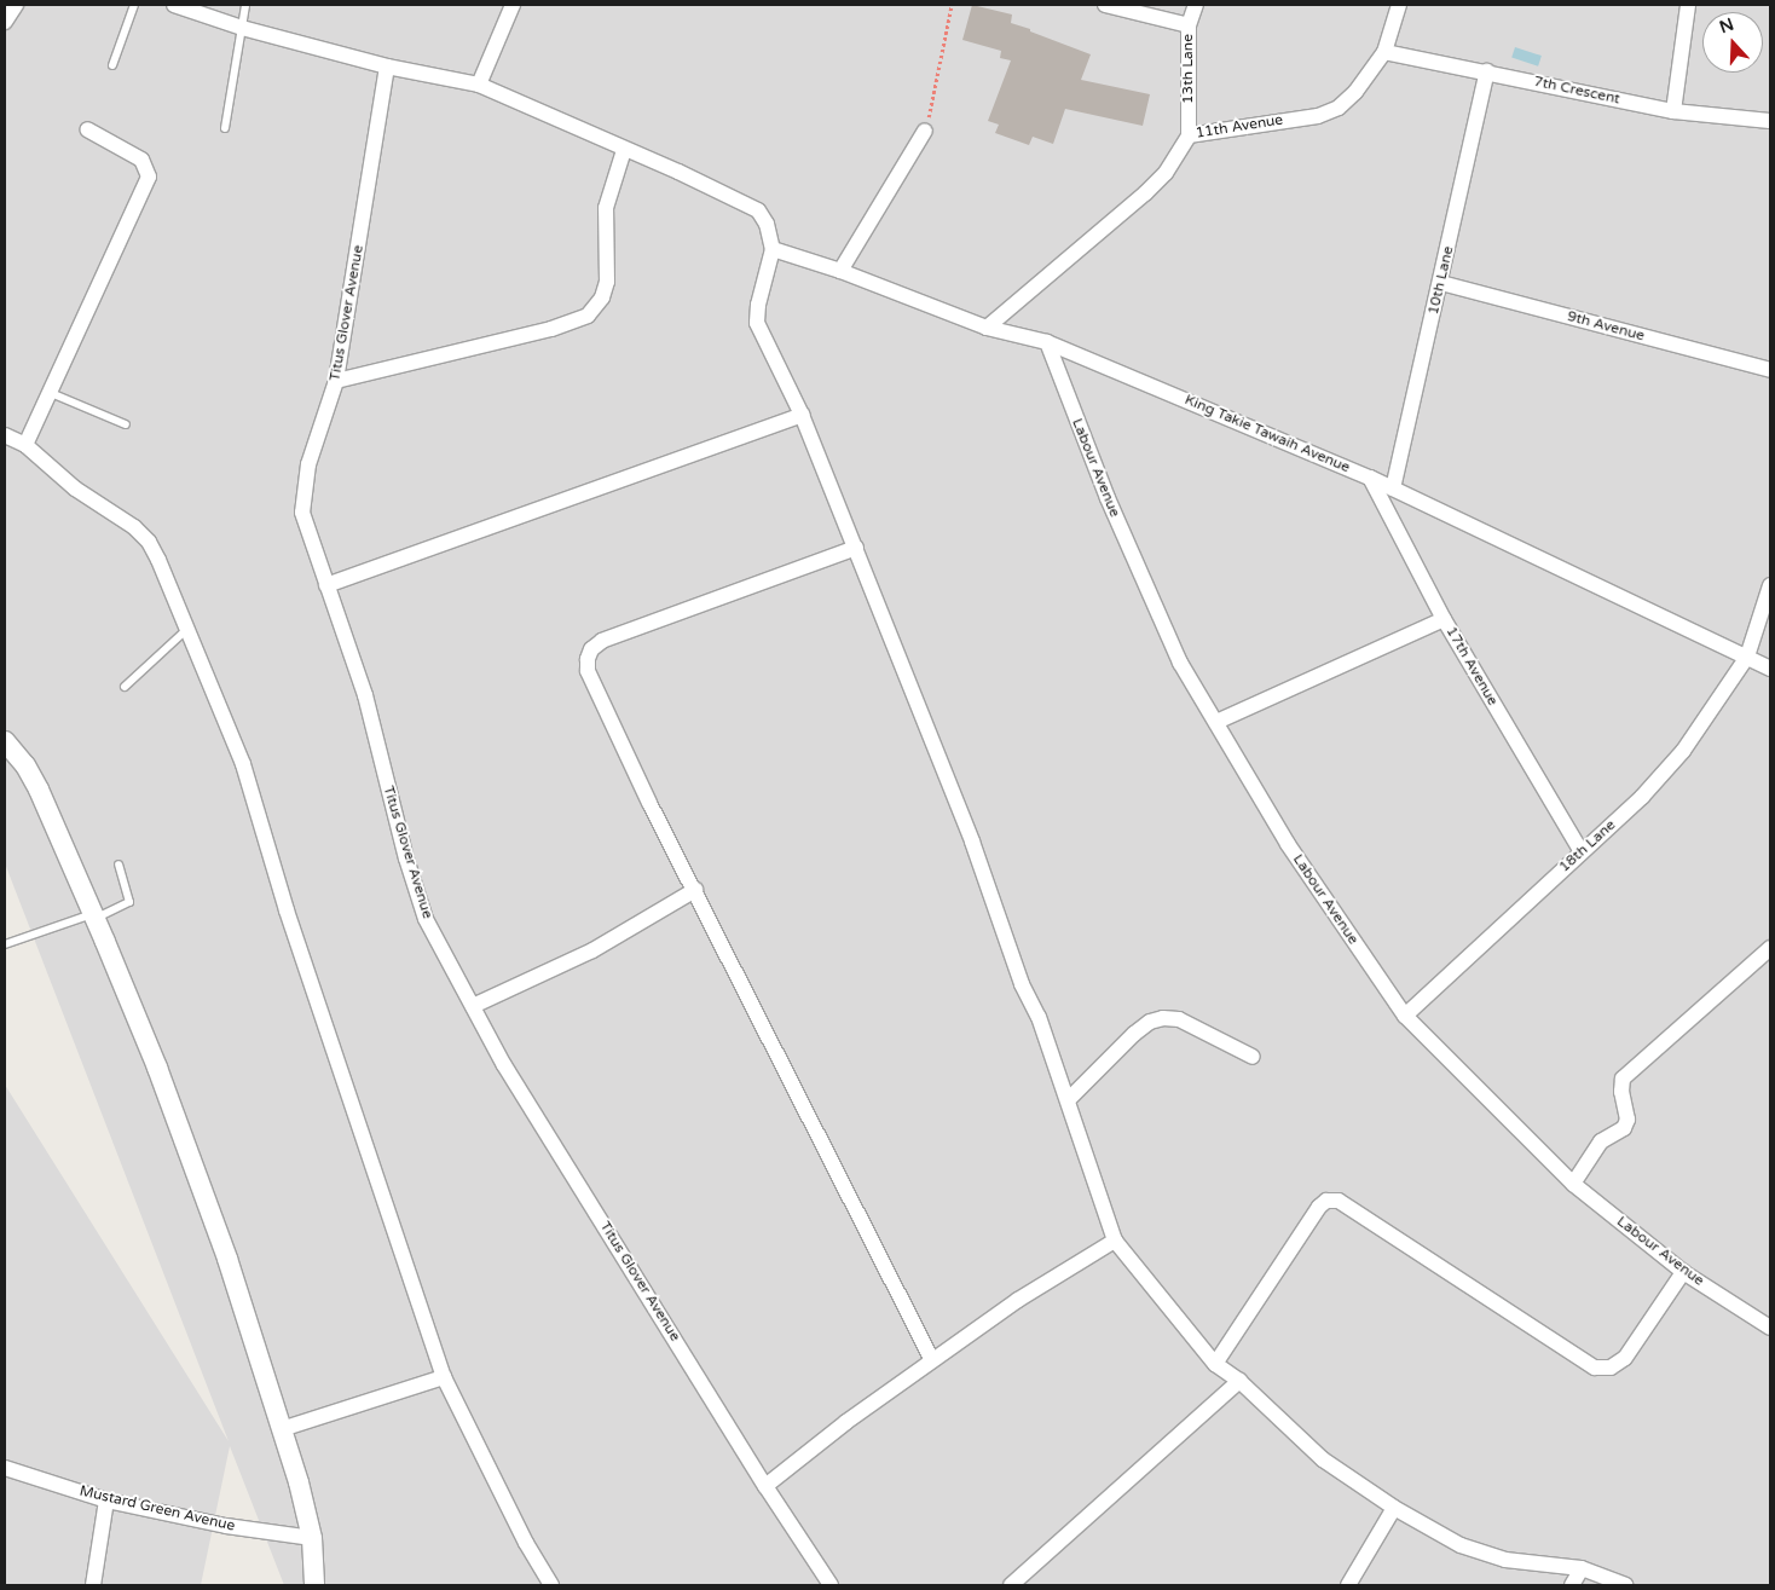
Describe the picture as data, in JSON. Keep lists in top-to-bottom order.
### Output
{
  "streets": {
    "street": [
      "13th Lane",
      "7th Crescent",
      "11th Avenue",
      "10th Lane",
      "Titus Glover Avenue",
      "9th Avenue",
      "King Takie Tawaih Avenue",
      "Labour Avenue",
      "17th Avenue",
      "18th Lane",
      "Mustard Green Avenue"
    ]
  },
  "crossings": [
    ["13th Lane", "11th Avenue"],
    ["7th Crescent", "11th Avenue"],
    ["7th Crescent", "10th Lane"],
    ["11th Avenue", "King Takie Tawaih Avenue"],
    ["10th Lane", "9th Avenue"],
    ["10th Lane", "King Takie Tawaih Avenue"],
    ["King Takie Tawaih Avenue", "Labour Avenue"],
    ["King Takie Tawaih Avenue", "17th Avenue"],
    ["King Takie Tawaih Avenue", "18th Lane"],
    ["Labour Avenue", "18th Lane"],
    ["17th Avenue", "18th Lane"]
  ],
  "north": "top"
}
